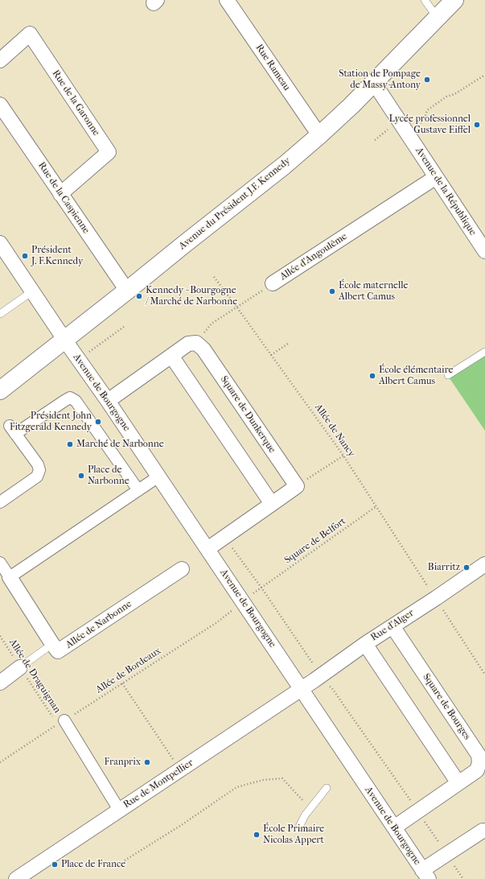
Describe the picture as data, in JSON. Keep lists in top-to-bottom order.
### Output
{
  "streets": {
    "street": [
      "Rue Rameau",
      "Rue de la Garonne",
      "Avenue de la République",
      "Rue de la Caspienne",
      "Avenue du Président J.F. Kennedy",
      "Allée d'Angoulême",
      "Avenue de Bourgogne",
      "Square de Dunkerque",
      "Allée de Narbonne",
      "Rue d'Alger",
      "Square de Bourges",
      "Rue de Montpellier"
    ],
    "path": [
      "Allée de Nancy",
      "Square de Belfort",
      "Allée de Bordeaux",
      "Allée de Draguignan"
    ]
  },
  "crossings": [
    ["Rue Rameau", "Avenue du Président J.F. Kennedy"],
    ["Rue de la Garonne", "Rue de la Caspienne"],
    ["Avenue de la République", "Avenue du Président J.F. Kennedy"],
    ["Avenue de la République", "Allée d'Angoulême"],
    ["Rue de la Caspienne", "Avenue du Président J.F. Kennedy"],
    ["Avenue du Président J.F. Kennedy", "Avenue de Bourgogne"],
    ["Allée d'Angoulême", "Square de Dunkerque"],
    ["Allée d'Angoulême", "Allée de Nancy"],
    ["Avenue de Bourgogne", "Rue d'Alger"],
    ["Avenue de Bourgogne", "Allée de Bordeaux"],
    ["Avenue de Bourgogne", "Square de Bourges"],
    ["Avenue de Bourgogne", "Rue de Montpellier"],
    ["Allée de Nancy", "Square de Belfort"],
    ["Allée de Nancy", "Rue d'Alger"],
    ["Square de Belfort", "Allée de Bordeaux"],
    ["Rue d'Alger", "Square de Bourges"],
    ["Rue d'Alger", "Rue de Montpellier"],
    ["Allée de Bordeaux", "Allée de Draguignan"]
  ],
  "places": [
    "Station de Pompage de Massy-Antony",
    "Lycée professionnel Gustave Eiffel",
    "Président J. F.Kennedy",
    "École maternelle Albert Camus",
    "Kennedy - Bourgogne / Marché de Narbonne",
    "École élémentaire Albert Camus",
    "Président John Fitzgerald Kennedy",
    "Marché de Narbonne",
    "Place de Narbonne",
    "Biarritz",
    "Franprix",
    "École Primaire Nicolas Appert",
    "Place de France"
  ]
}
